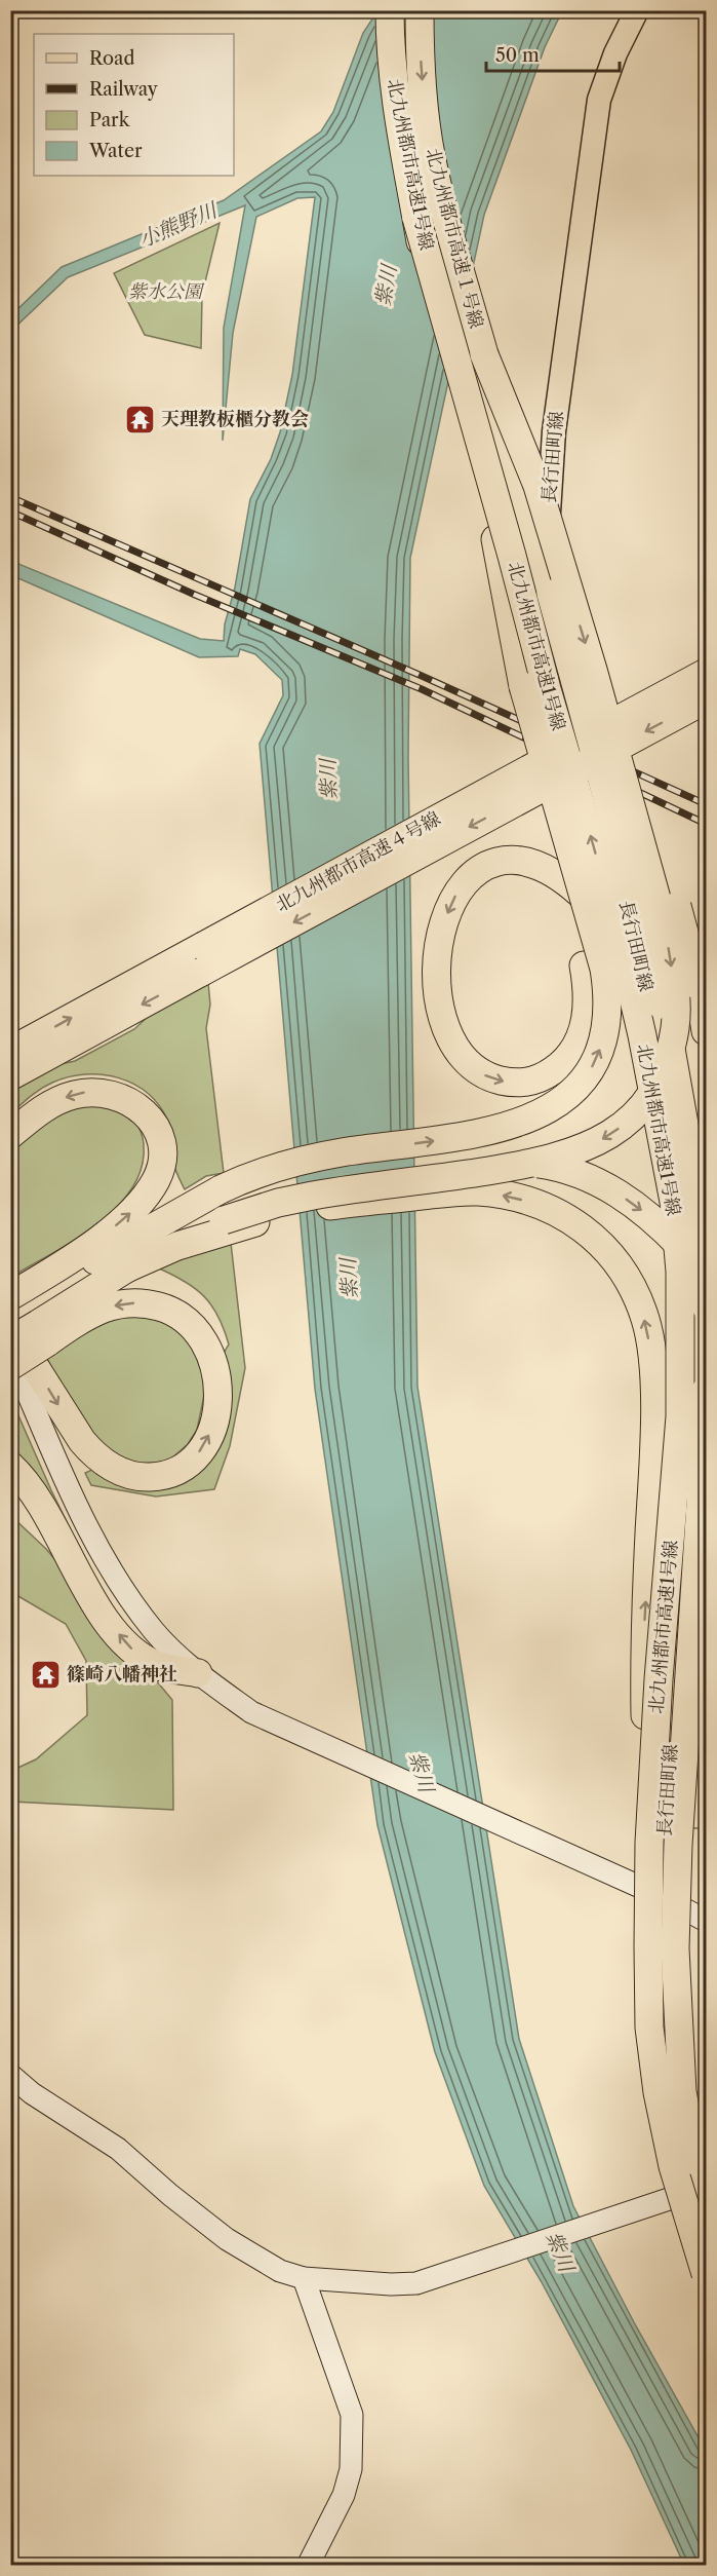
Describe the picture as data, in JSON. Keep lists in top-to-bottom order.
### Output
{
  "streets": {
    "highway": ["北九州都市高速1号線", "北九州都市高速１号線", "北九州都市高速４号線"],
    "main road": ["長行田町線"]
  },
  "crossings": [
    ["北九州都市高速1号線", "北九州都市高速１号線"],
    ["北九州都市高速1号線", "長行田町線"]
  ],
  "water": ["小熊野川", "紫川"],
  "parks": ["紫水公園"],
  "places": {
    "temple": ["天理教板櫃分教会", "篠崎八幡神社"]
  },
  "legend": [
    "Road",
    "Railway",
    "Park",
    "Water"
  ],
  "scale_bar": "50 m"
}
